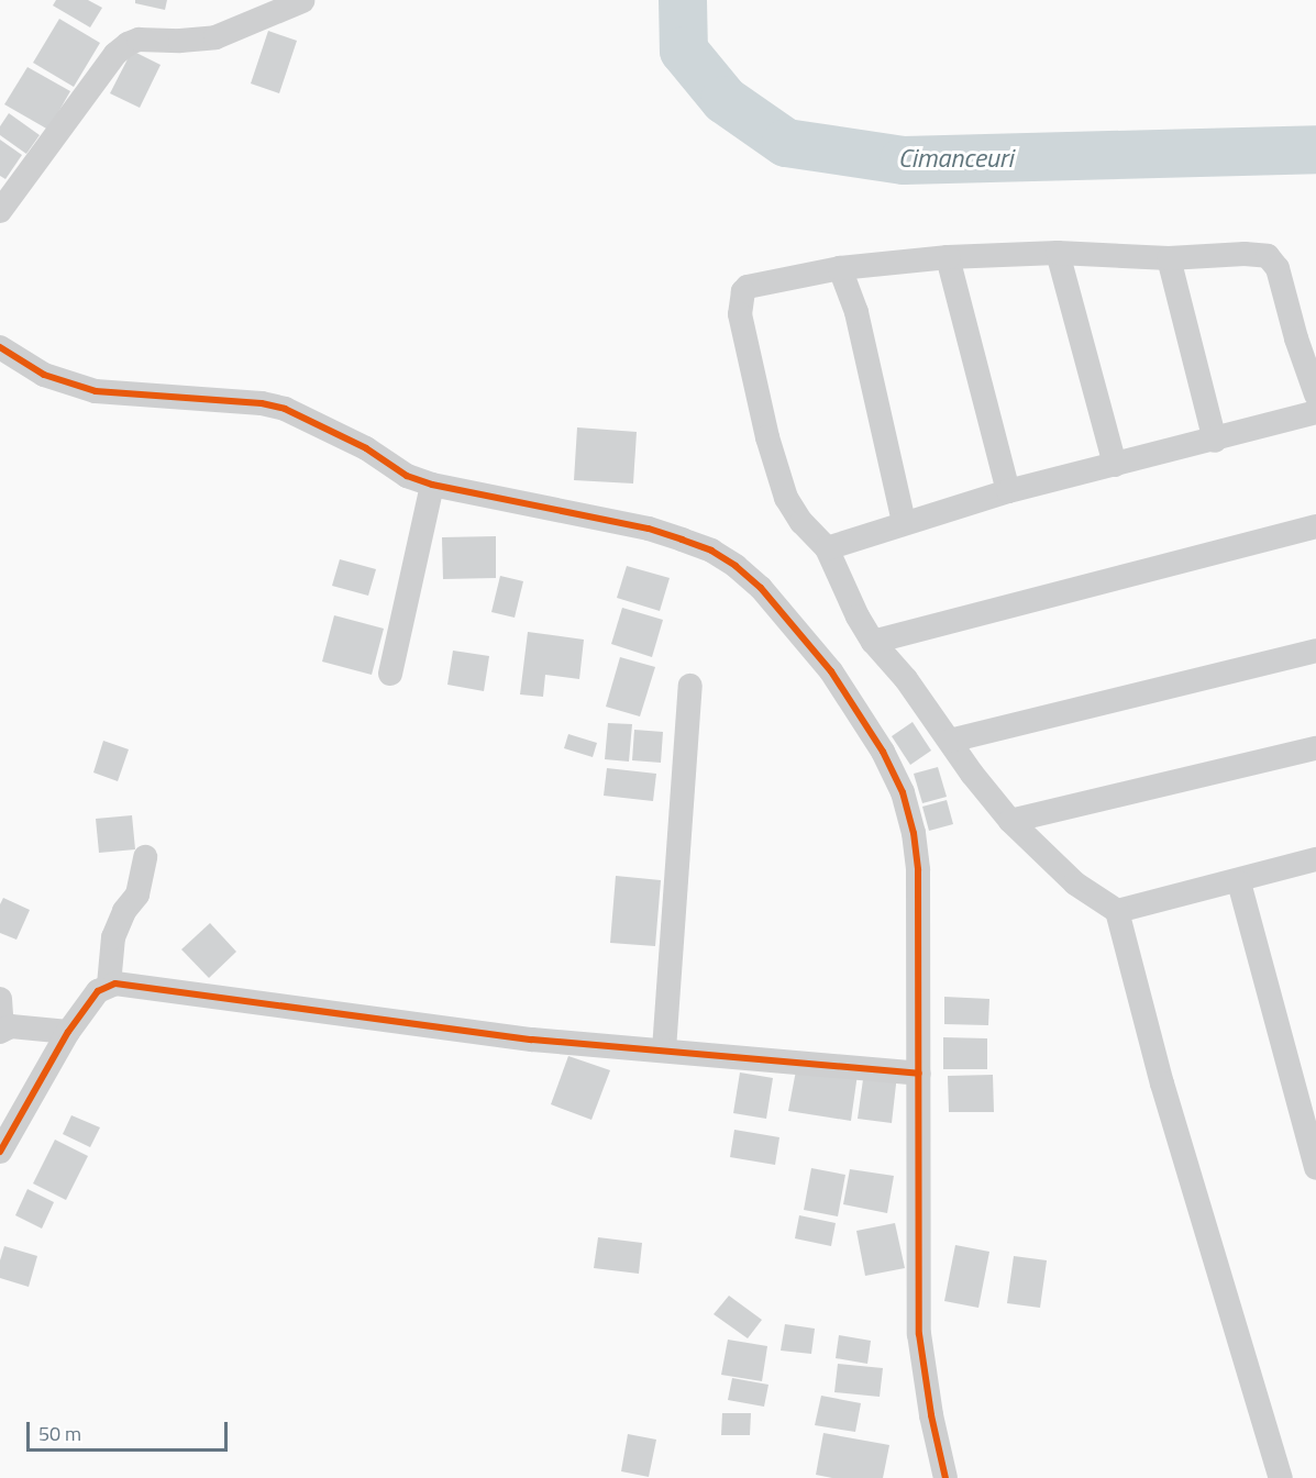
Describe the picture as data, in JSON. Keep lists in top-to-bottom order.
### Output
{
  "water": ["Cimanceuri"],
  "scale_bar": "50 m"
}
